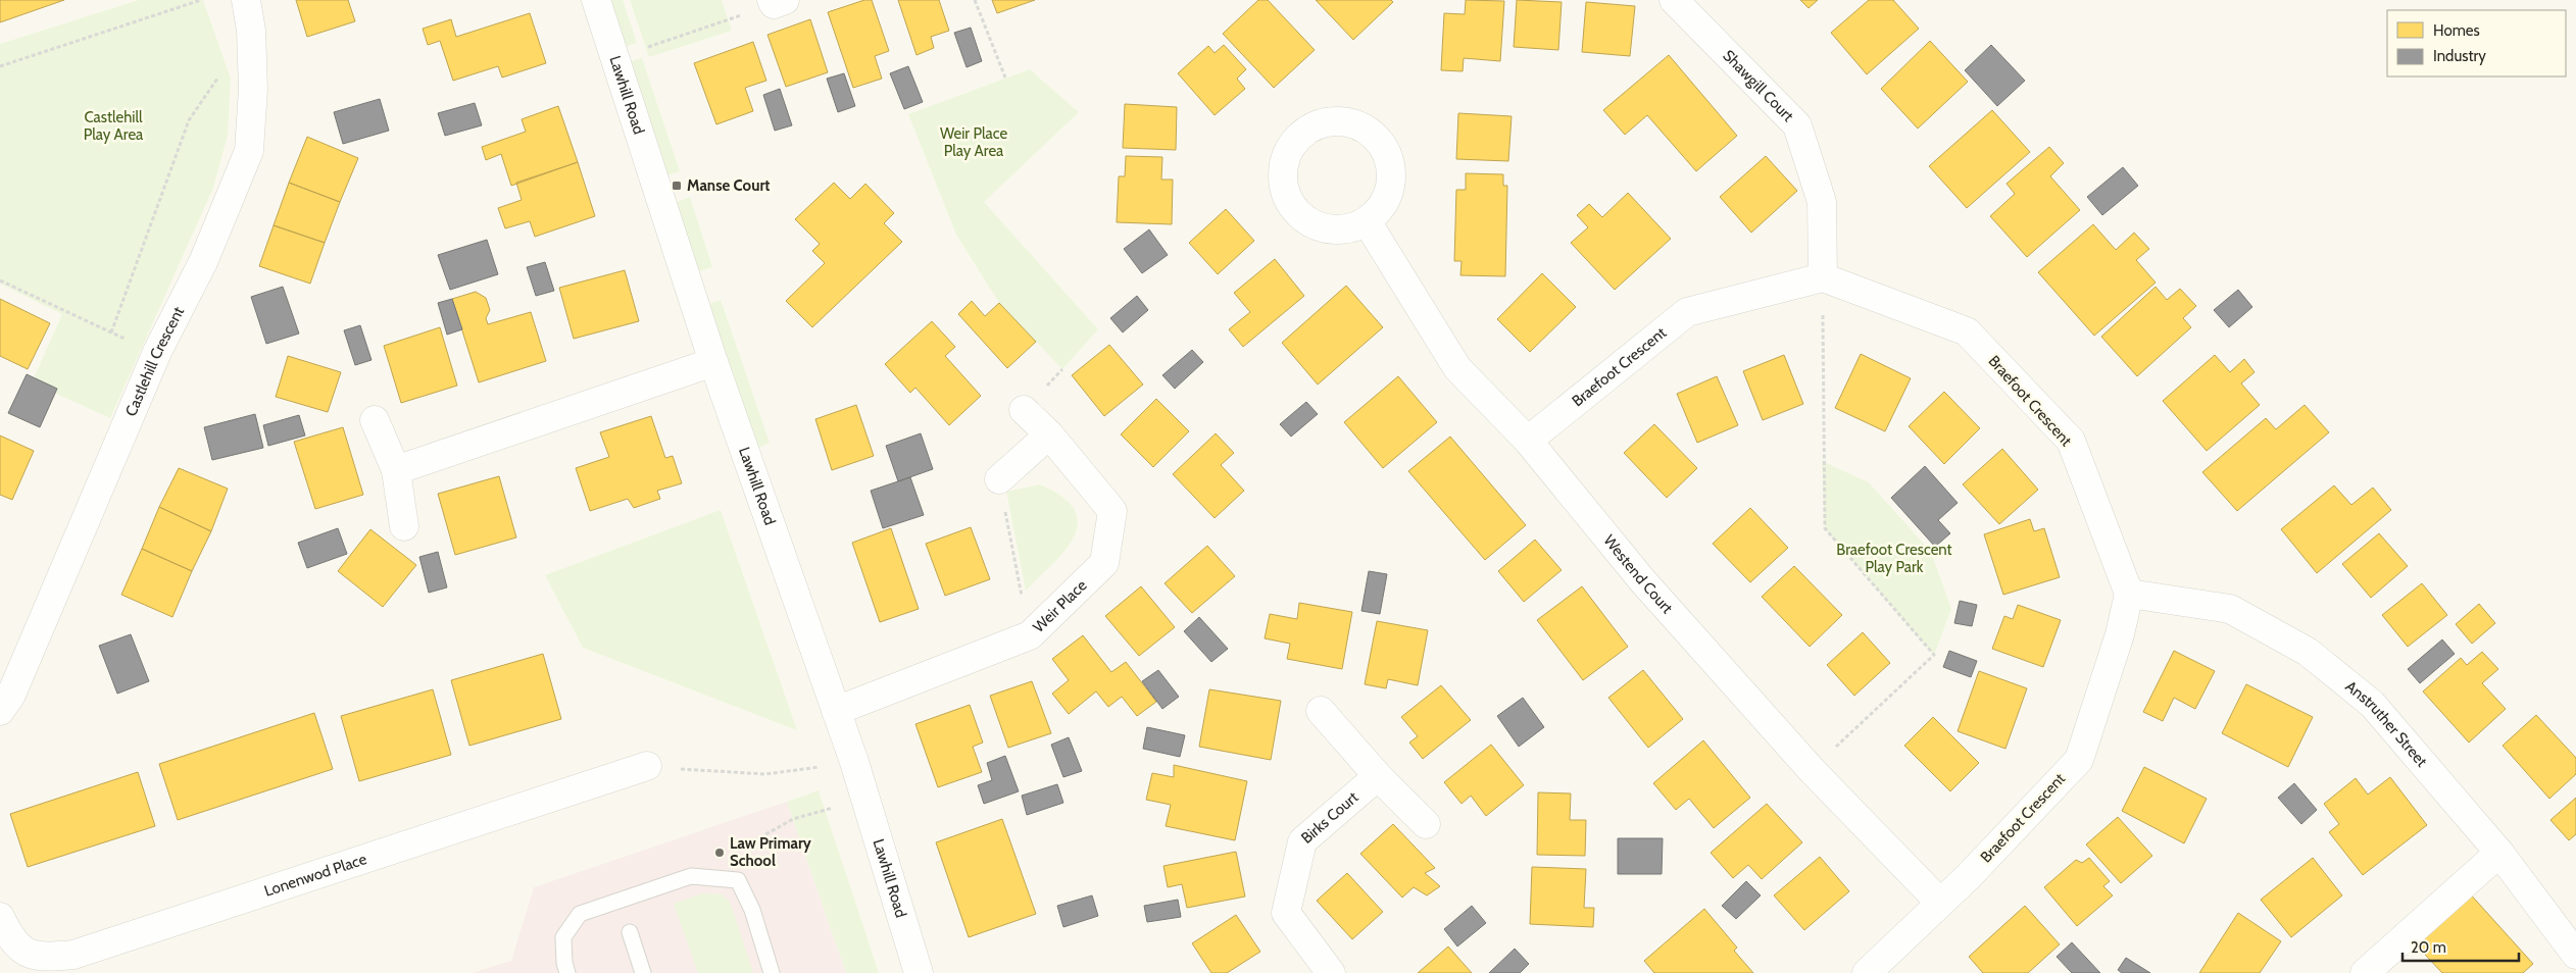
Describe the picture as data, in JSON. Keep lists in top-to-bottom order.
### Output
{
  "streets": {
    "street": [
      "Shawgill Court",
      "Lawhill Road",
      "Castlehill Crescent",
      "Braefoot Crescent",
      "Westend Court",
      "Weir Place",
      "Anstruther Street",
      "Birks Court",
      "Lonenwod Place"
    ]
  },
  "crossings": [
    ["Shawgill Court", "Braefoot Crescent"],
    ["Lawhill Road", "Weir Place"],
    ["Braefoot Crescent", "Westend Court"],
    ["Braefoot Crescent", "Anstruther Street"]
  ],
  "parks": ["Castlehill Play Area", "Weir Place Play Area", "Braefoot Crescent Play Park"],
  "places": {
    "transit": ["Manse Court"],
    "other": ["Law Primary School"]
  },
  "legend": ["Homes", "Industry"],
  "scale_bar": "20 m"
}
